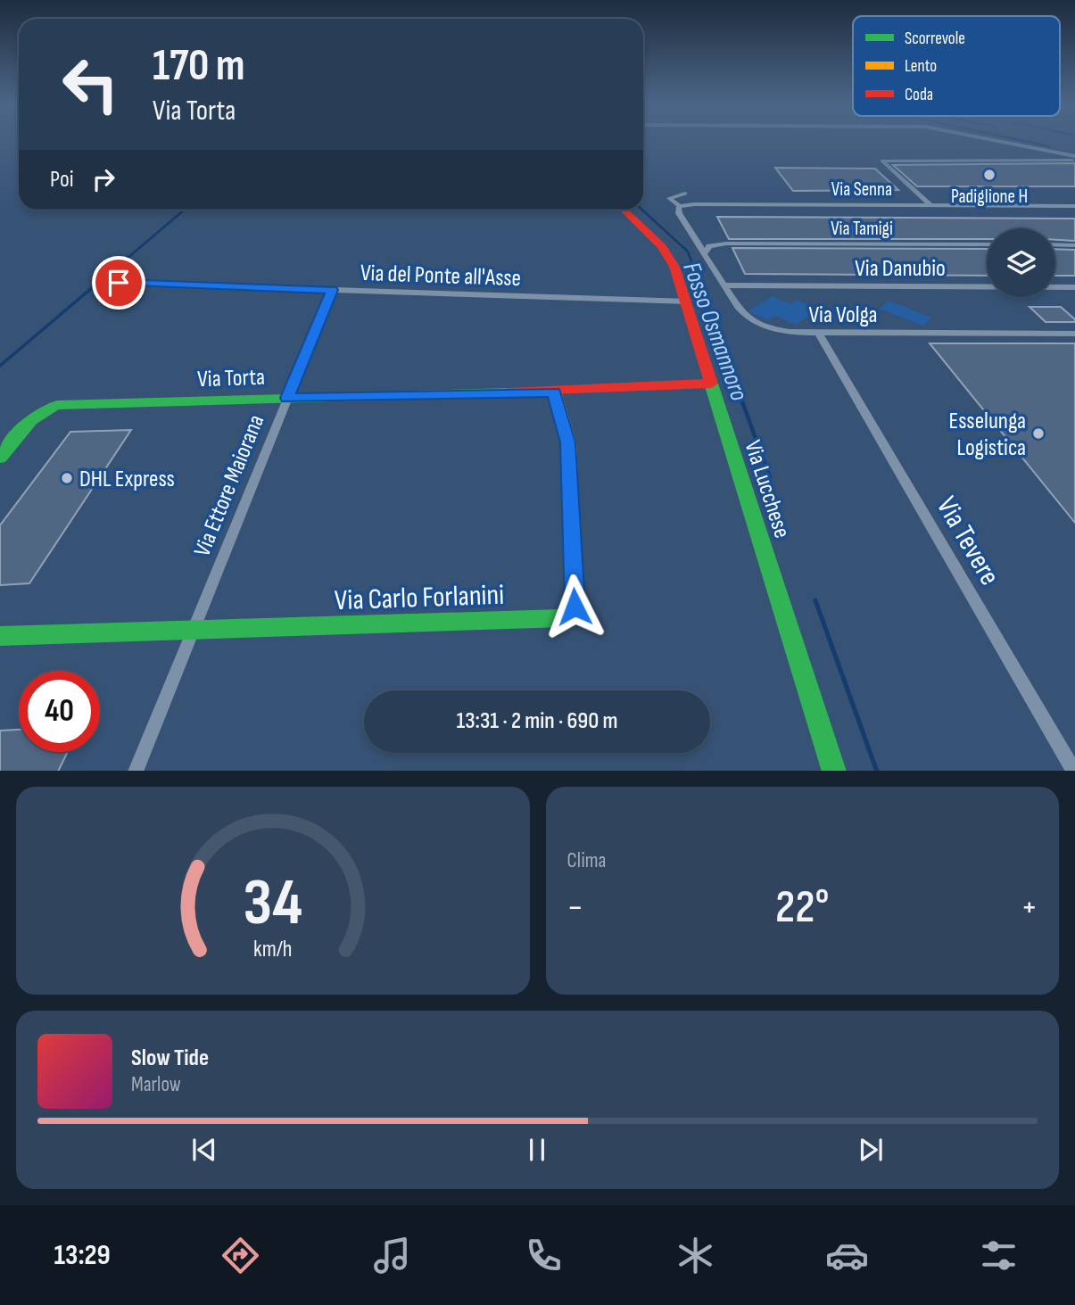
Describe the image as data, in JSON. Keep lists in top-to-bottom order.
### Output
{
  "streets": {
    "street": [
      "Via Senna",
      "Via Tamigi",
      "Via Danubio",
      "Via del Ponte all'Asse",
      "Via Volga",
      "Via Torta",
      "Via Ettore Maiorana",
      "Via Lucchese",
      "Via Tevere",
      "Via Carlo Forlanini"
    ]
  },
  "crossings": [
    ["Via Senna", "Via Volga"],
    ["Via Tamigi", "Via Volga"],
    ["Via Danubio", "Via Volga"],
    ["Via del Ponte all'Asse", "Via Ettore Maiorana"],
    ["Via del Ponte all'Asse", "Via Lucchese"],
    ["Via Volga", "Via Tevere"],
    ["Via Torta", "Via Ettore Maiorana"],
    ["Via Torta", "Via Lucchese"],
    ["Via Torta", "Via Carlo Forlanini"],
    ["Via Ettore Maiorana", "Via Carlo Forlanini"]
  ],
  "water": ["Fosso Osmannoro"],
  "places": ["Padiglione H", "Esselunga Logistica", "DHL Express"],
  "legend": ["Scorrevole", "Lento", "Coda"],
  "page": {
    "turn": ["170 m", "Via Torta"],
    "then": "Poi",
    "limit": "40",
    "trip": "13:31 · 2 min · 690 m",
    "tile": "Clima",
    "heat": ["−", "22°", "+"],
    "song": ["Slow Tide", "Marlow"],
    "tabs": "13:29",
    "gauge": ["34", "km/h"]
  }
}
